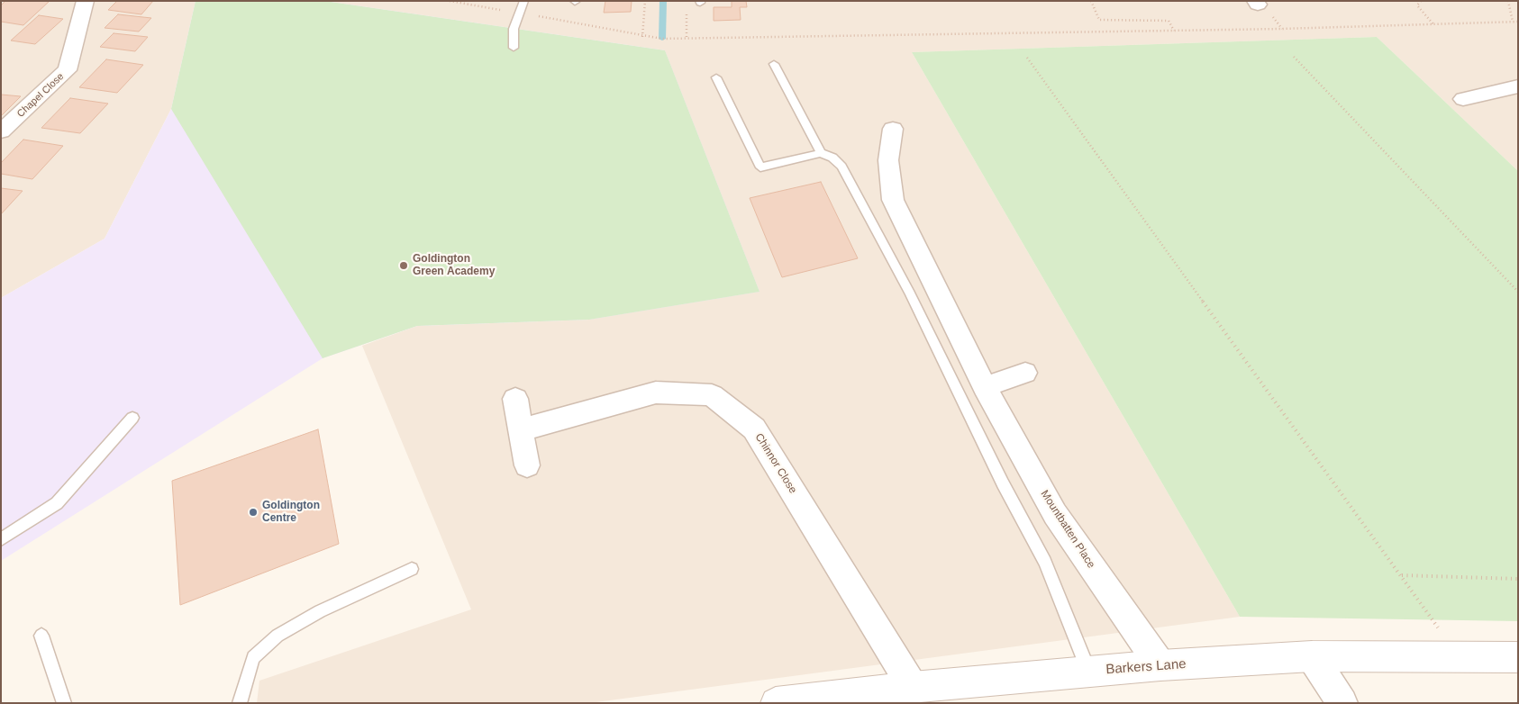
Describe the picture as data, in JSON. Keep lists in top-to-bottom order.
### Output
{
  "streets": {
    "street": [
      "Chapel Close",
      "Chinnor Close",
      "Mountbatten Place",
      "Barkers Lane"
    ]
  },
  "crossings": [
    ["Chinnor Close", "Barkers Lane"],
    ["Mountbatten Place", "Barkers Lane"]
  ],
  "places": ["Goldington Green Academy", "Goldington Centre"]
}
